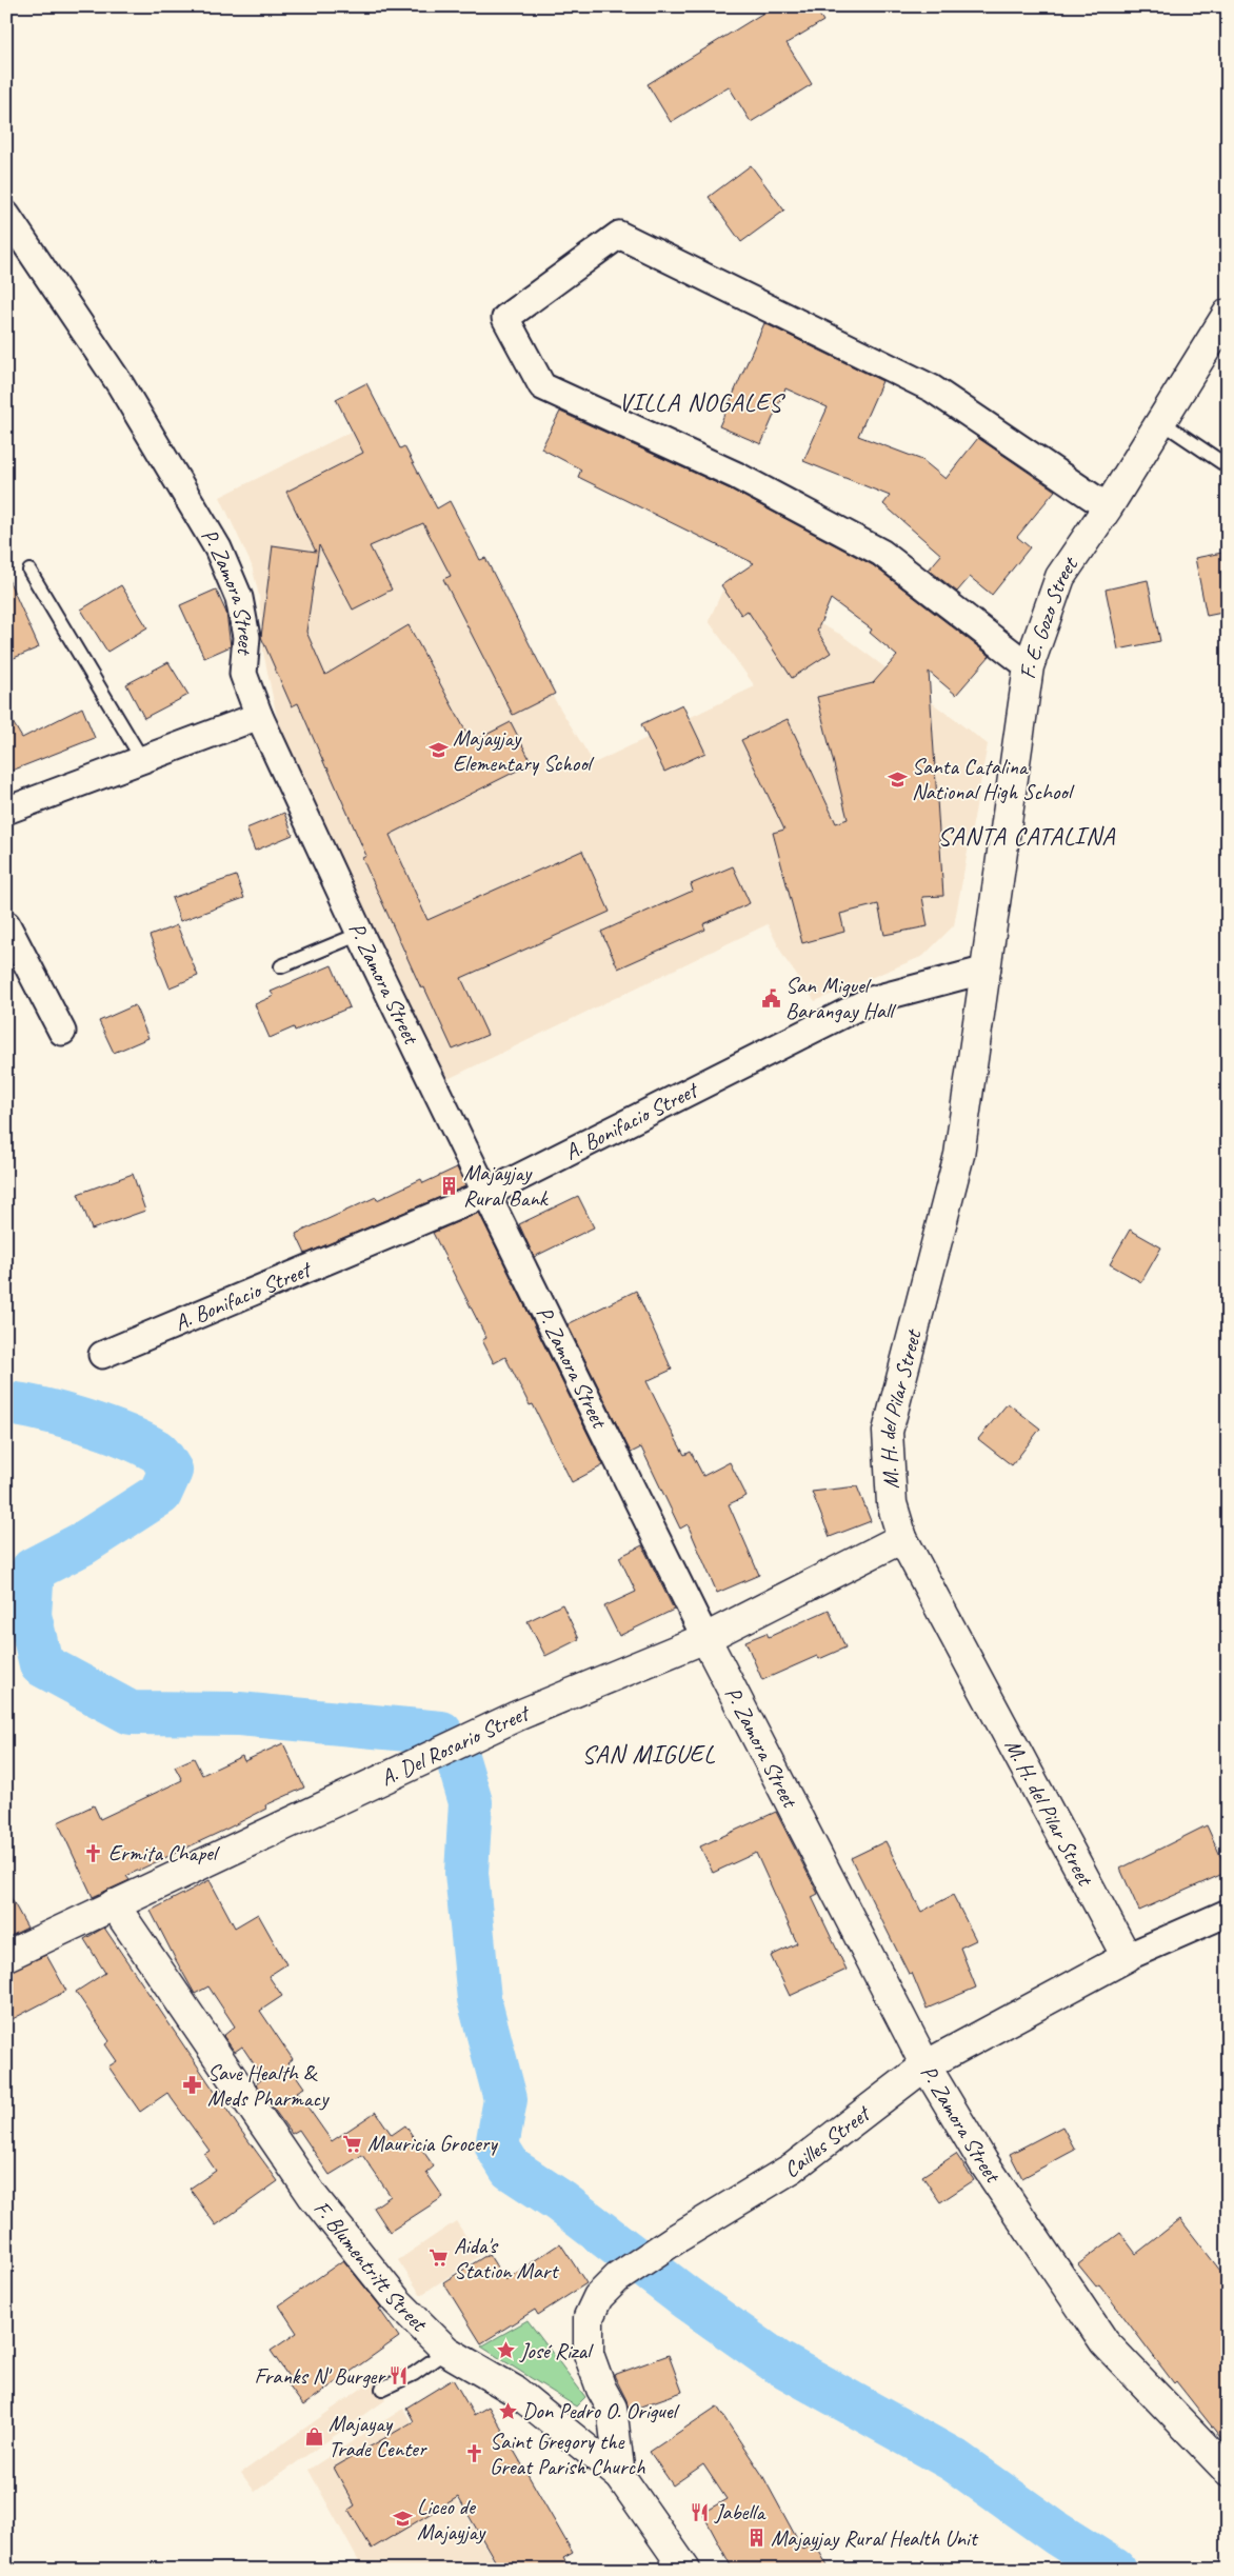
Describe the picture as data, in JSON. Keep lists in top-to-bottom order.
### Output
{
  "streets": {
    "main road": [
      "P. Zamora Street",
      "F. E. Gozo Street",
      "M. H. del Pilar Street",
      "A. Del Rosario Street",
      "Cailles Street",
      "F. Blumentritt Street"
    ],
    "street": ["A. Bonifacio Street"]
  },
  "crossings": [
    ["P. Zamora Street", "A. Bonifacio Street"],
    ["P. Zamora Street", "A. Del Rosario Street"],
    ["P. Zamora Street", "Cailles Street"],
    ["F. E. Gozo Street", "A. Bonifacio Street"],
    ["F. E. Gozo Street", "M. H. del Pilar Street"],
    ["A. Bonifacio Street", "M. H. del Pilar Street"],
    ["M. H. del Pilar Street", "A. Del Rosario Street"],
    ["M. H. del Pilar Street", "Cailles Street"],
    ["A. Del Rosario Street", "F. Blumentritt Street"],
    ["Cailles Street", "F. Blumentritt Street"]
  ],
  "districts": ["VILLA NOGALES", "SANTA CATALINA", "SAN MIGUEL"],
  "places": {
    "school or university": ["Majayjay Elementary School", "Santa Catalina National High School", "Liceo de Majayjay"],
    "public building": ["San Miguel Barangay Hall"],
    "building": ["Majayjay Rural Bank", "Majayjay Rural Health Unit"],
    "church": ["Ermita Chapel", "Saint Gregory the Great Parish Church"],
    "pharmacy": ["Save Health & Meds Pharmacy"],
    "supermarket": ["Mauricia Grocery", "Aida's Station Mart"],
    "place": ["José Rizal", "Don Pedro O. Origuel"],
    "restaurant": ["Franks N' Burger", "Jabella"],
    "shop": ["Majayay Trade Center"]
  }
}
